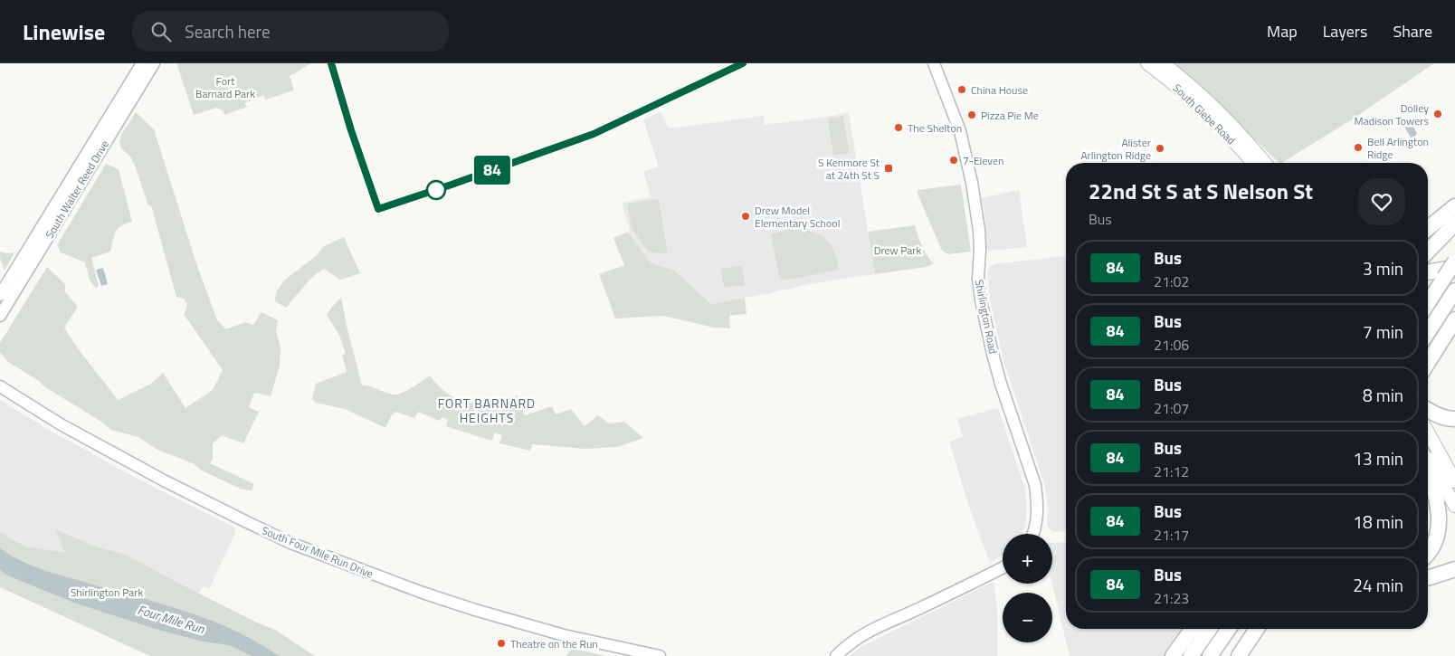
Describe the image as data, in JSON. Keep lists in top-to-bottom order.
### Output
{
  "streets": {
    "main road": [
      "South Glebe Road",
      "South Walter Reed Drive",
      "Shirlington Road",
      "South Four Mile Run Drive"
    ]
  },
  "districts": ["FORT BARNARD HEIGHTS"],
  "water": ["Four Mile Run"],
  "parks": ["Fort Barnard Park", "Drew Park", "Shirlington Park"],
  "places": {
    "other": [
      "China House",
      "Dolley Madison Towers",
      "Pizza Pie Me",
      "The Shelton",
      "Bell Arlington Ridge",
      "Alister Arlington Ridge",
      "7-Eleven",
      "Drew Model Elementary School",
      "Theatre on the Run"
    ],
    "transit": ["S Kenmore St at 24th St S"]
  },
  "lines": ["bus line 84"],
  "page": {
    "header": "Linewise",
    "search": "Search here",
    "nav": ["Map", "Layers", "Share"],
    "on_map": "84",
    "heading": ["22nd St S at S Nelson St", "Bus"],
    "list": [
      {
        "mark": "84",
        "name": "Bus",
        "note": "21:02",
        "value": "3 min"
      },
      {
        "mark": "84",
        "name": "Bus",
        "note": "21:06",
        "value": "7 min"
      },
      {
        "mark": "84",
        "name": "Bus",
        "note": "21:07",
        "value": "8 min"
      },
      {
        "mark": "84",
        "name": "Bus",
        "note": "21:12",
        "value": "13 min"
      },
      {
        "mark": "84",
        "name": "Bus",
        "note": "21:17",
        "value": "18 min"
      },
      {
        "mark": "84",
        "name": "Bus",
        "note": "21:23",
        "value": "24 min"
      }
    ],
    "map_buttons": ["+", "−"]
  }
}
